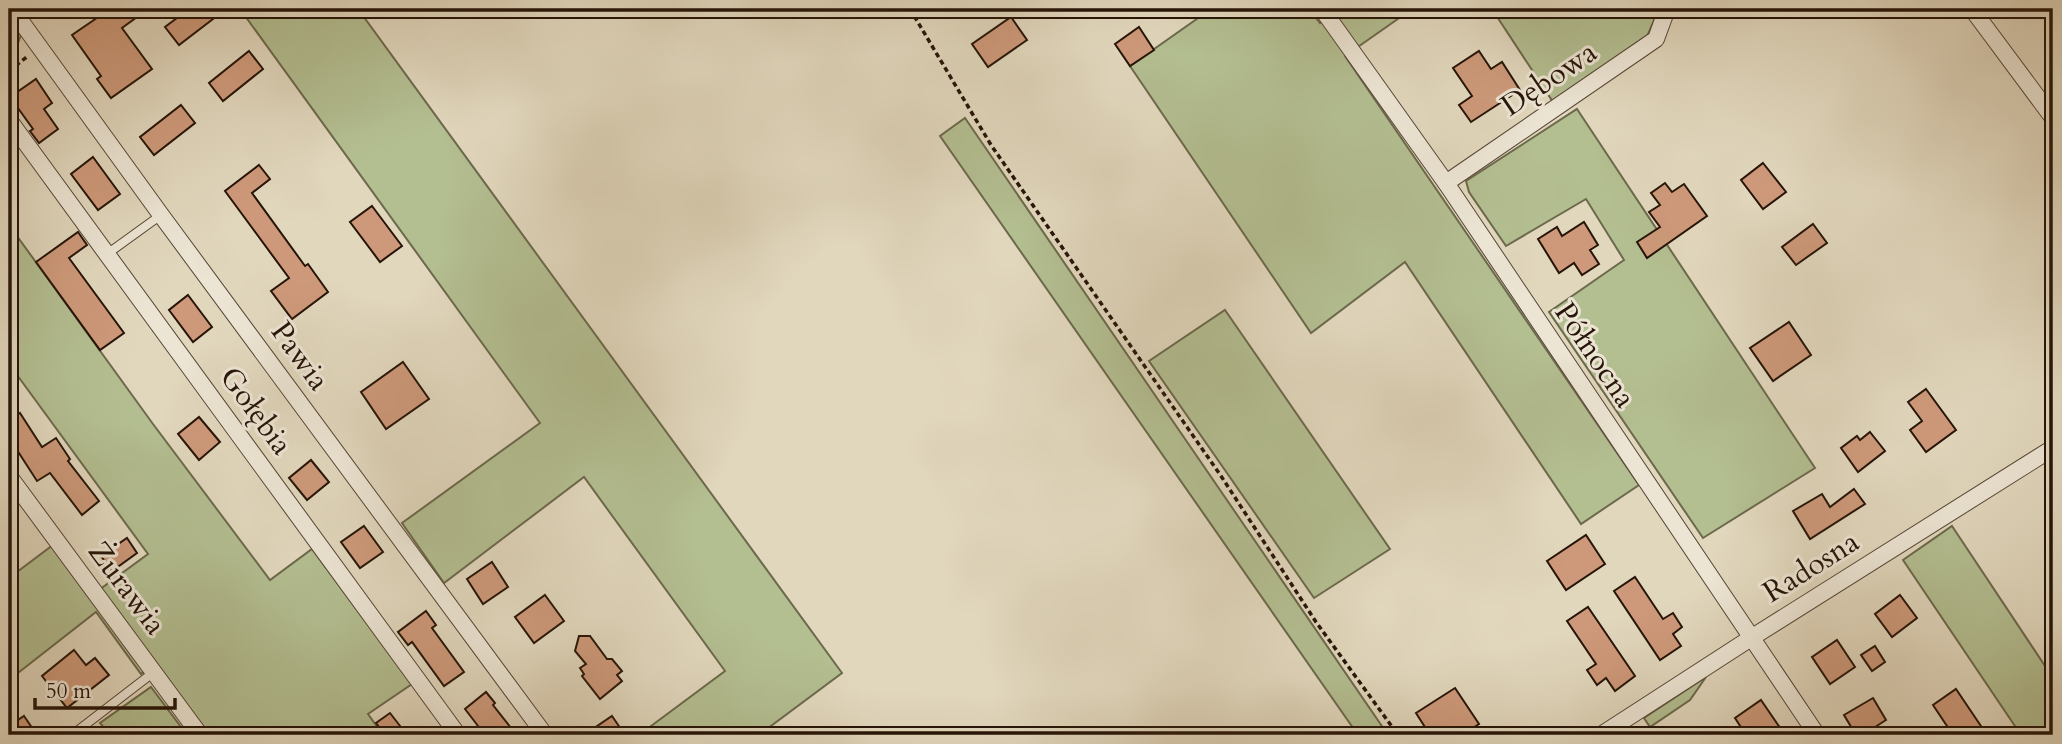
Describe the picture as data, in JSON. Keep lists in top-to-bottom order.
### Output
{
  "streets": {
    "street": [
      "Dębowa",
      "Północna",
      "Pawia",
      "Gołębia",
      "Radosna",
      "Żurawia"
    ]
  },
  "crossings": [
    ["Dębowa", "Północna"],
    ["Północna", "Radosna"]
  ],
  "scale_bar": "50 m"
}
